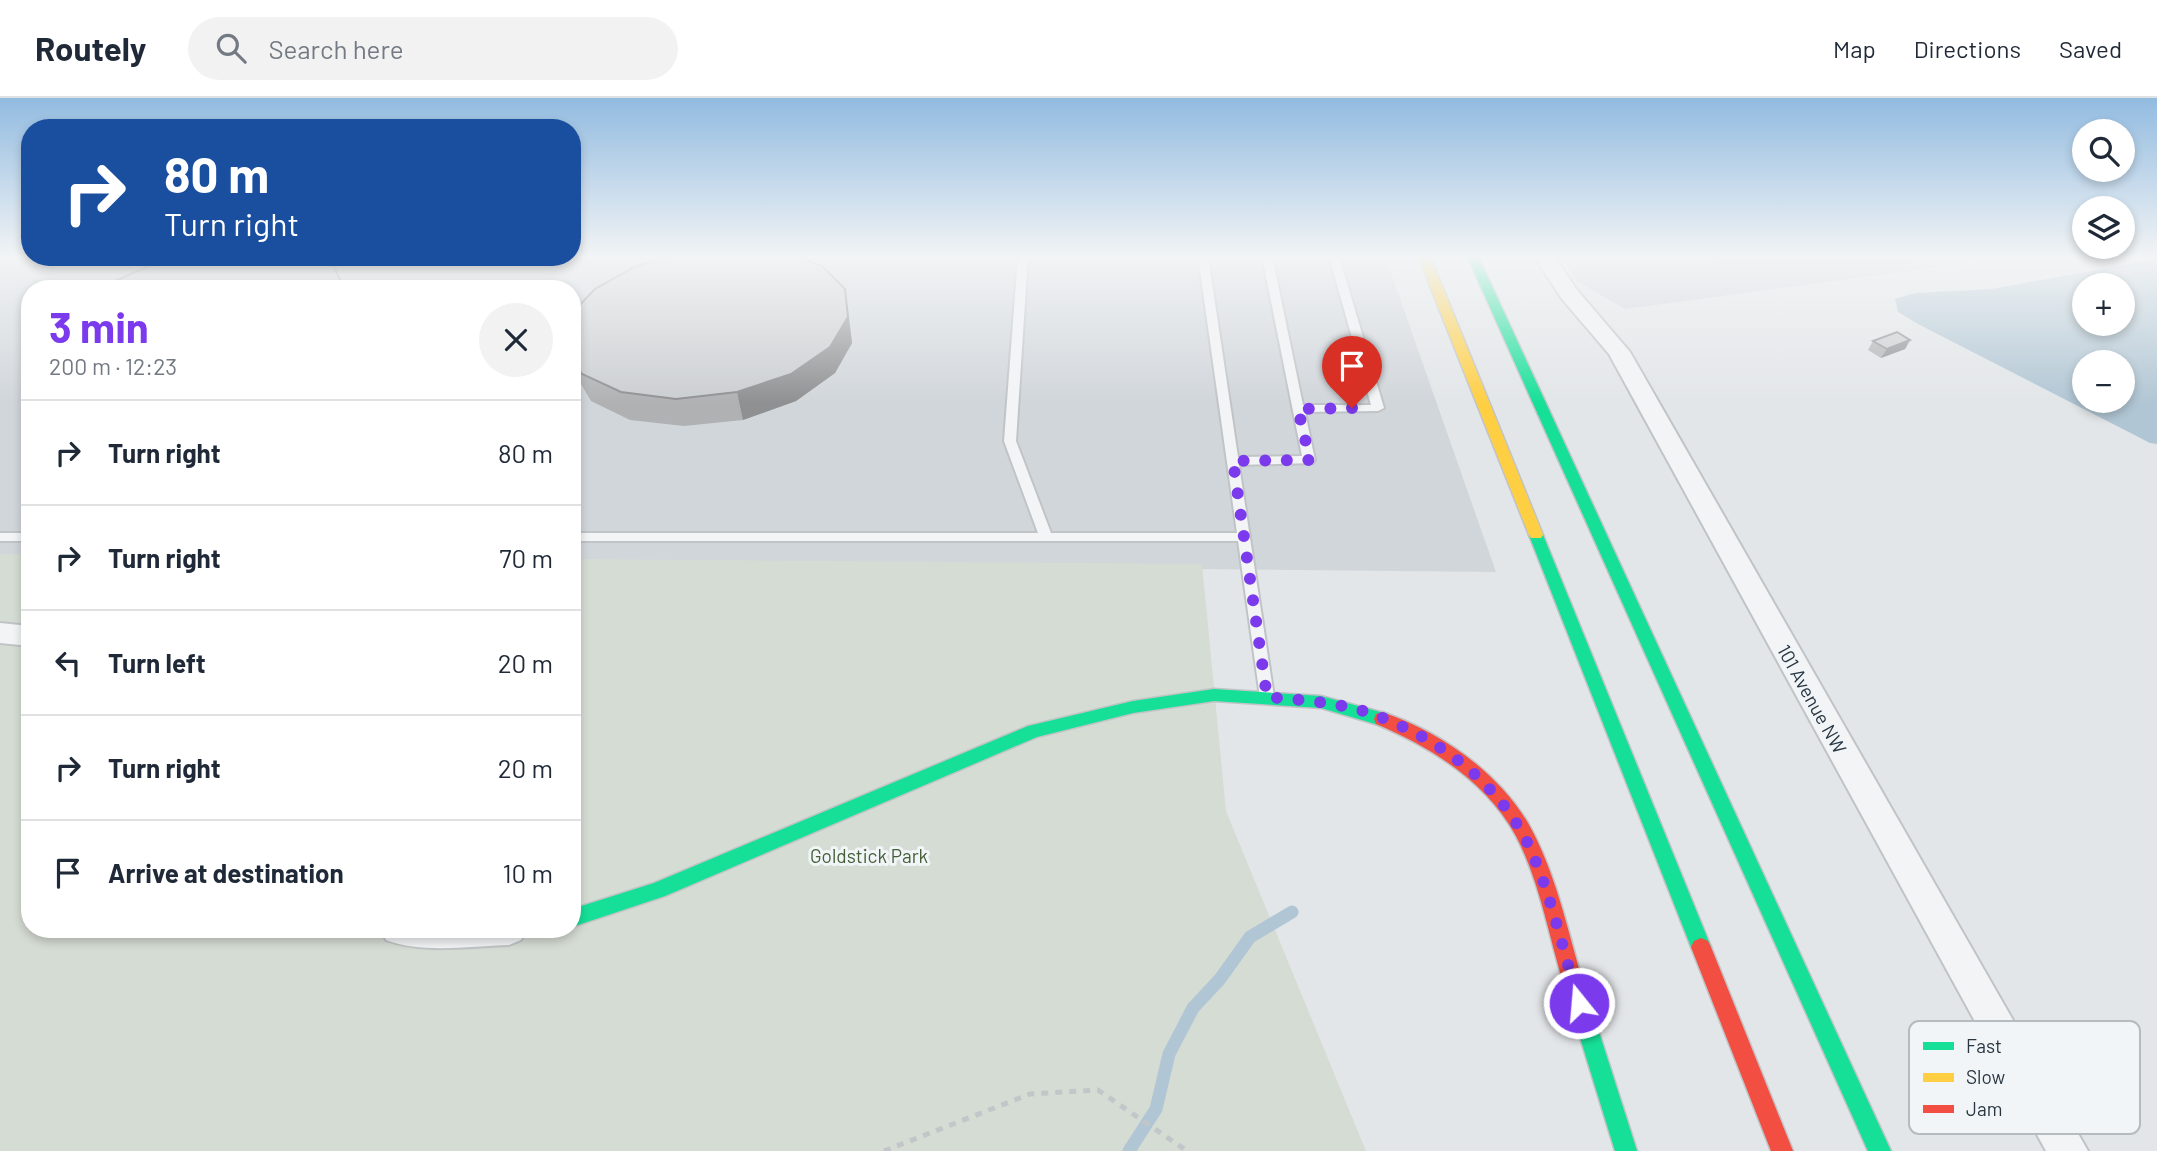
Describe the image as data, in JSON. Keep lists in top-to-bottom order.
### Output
{
  "streets": {
    "street": ["101 Avenue NW"]
  },
  "parks": ["Goldstick Park"],
  "legend": ["Fast", "Slow", "Jam"],
  "page": {
    "header": "Routely",
    "search": "Search here",
    "nav": ["Map", "Directions", "Saved"],
    "map_buttons": ["+", "−"],
    "turn": ["80 m", "Turn right"],
    "heading": ["3 min", "200 m · 12:23"],
    "list": [
      {
        "name": "Turn right",
        "value": "80 m"
      },
      {
        "name": "Turn right",
        "value": "70 m"
      },
      {
        "name": "Turn left",
        "value": "20 m"
      },
      {
        "name": "Turn right",
        "value": "20 m"
      },
      {
        "name": "Arrive at destination",
        "value": "10 m"
      }
    ]
  }
}
